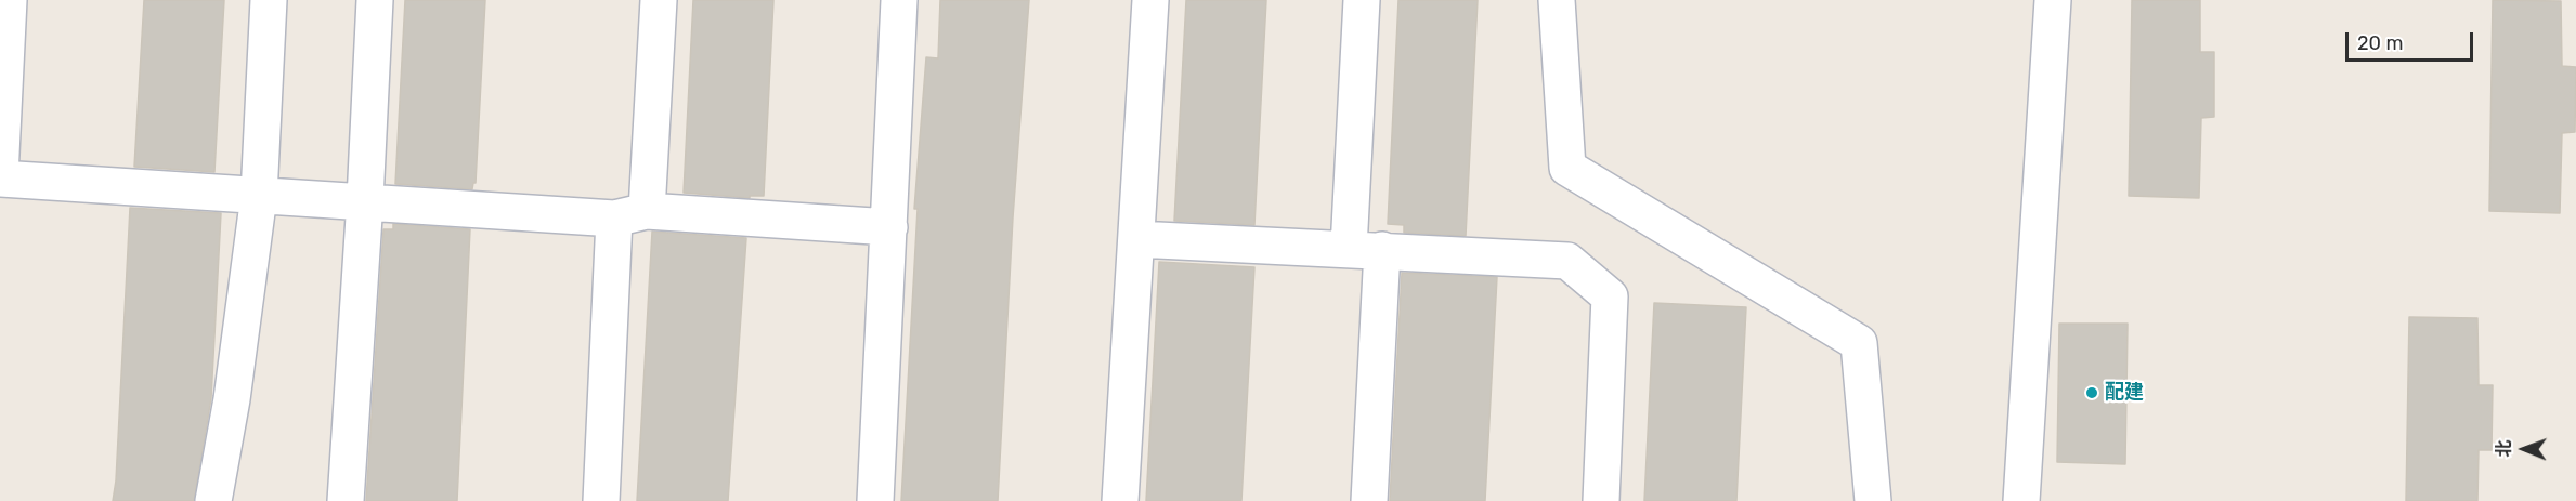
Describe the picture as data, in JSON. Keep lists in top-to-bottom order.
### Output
{
  "places": ["配建"],
  "scale_bar": "20 m",
  "north": "left"
}
